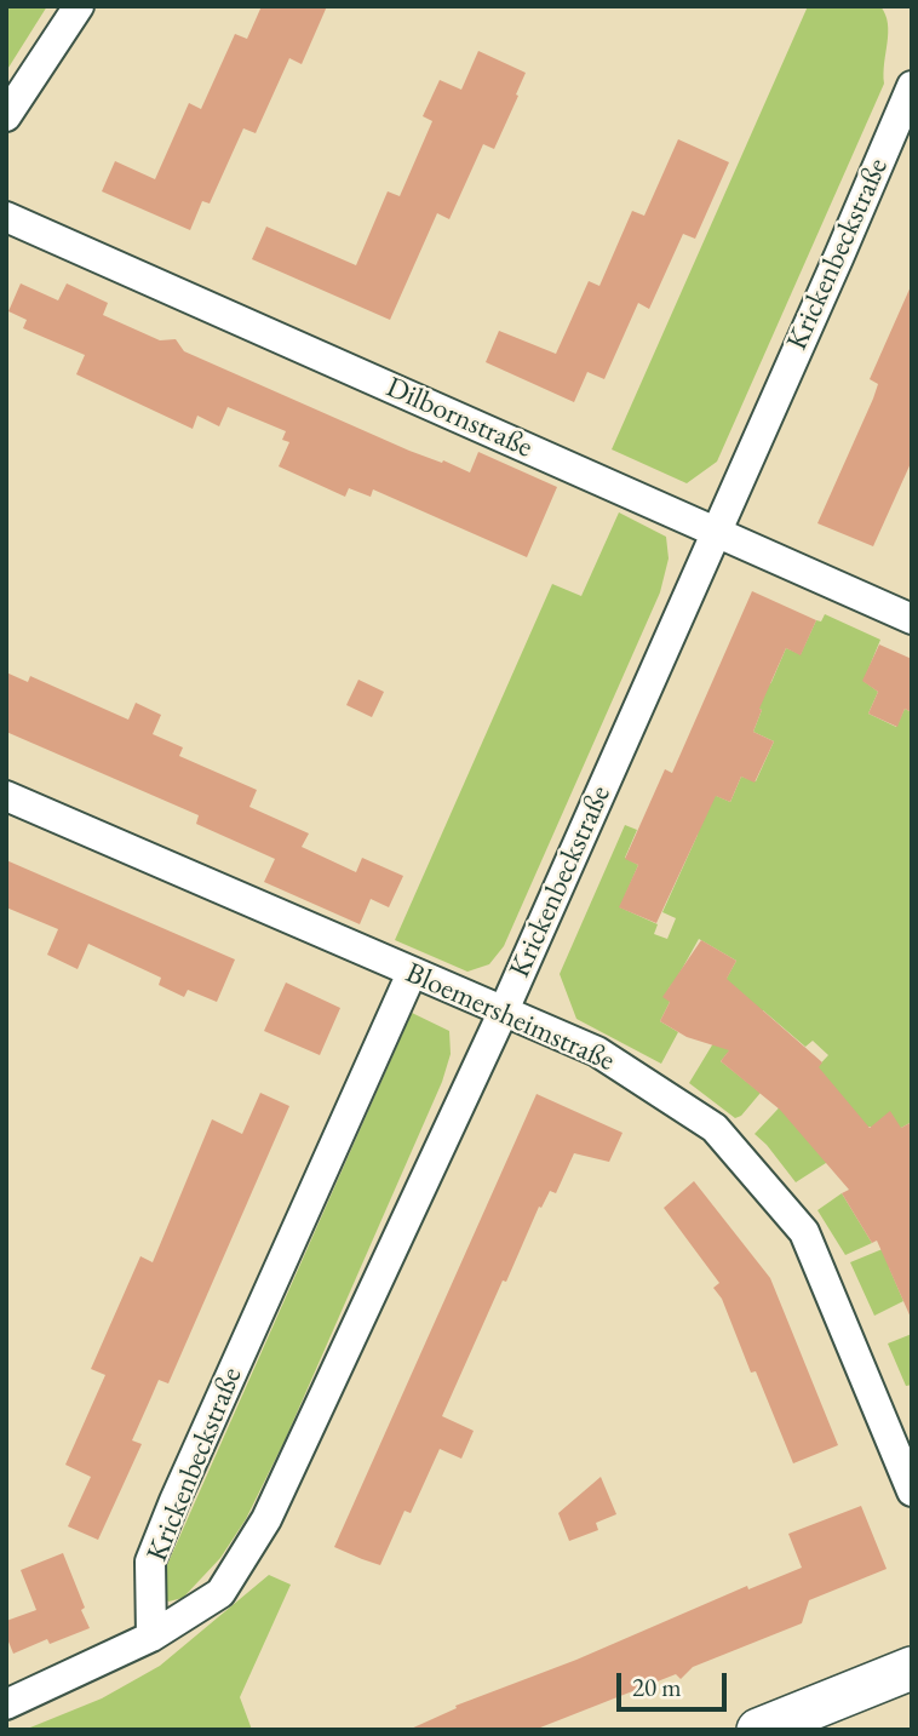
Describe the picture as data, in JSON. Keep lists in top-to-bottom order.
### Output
{
  "streets": {
    "street": ["Krickenbeckstraße", "Dilbornstraße", "Bloemersheimstraße"]
  },
  "crossings": [
    ["Krickenbeckstraße", "Dilbornstraße"],
    ["Krickenbeckstraße", "Bloemersheimstraße"]
  ],
  "scale_bar": "20 m"
}
